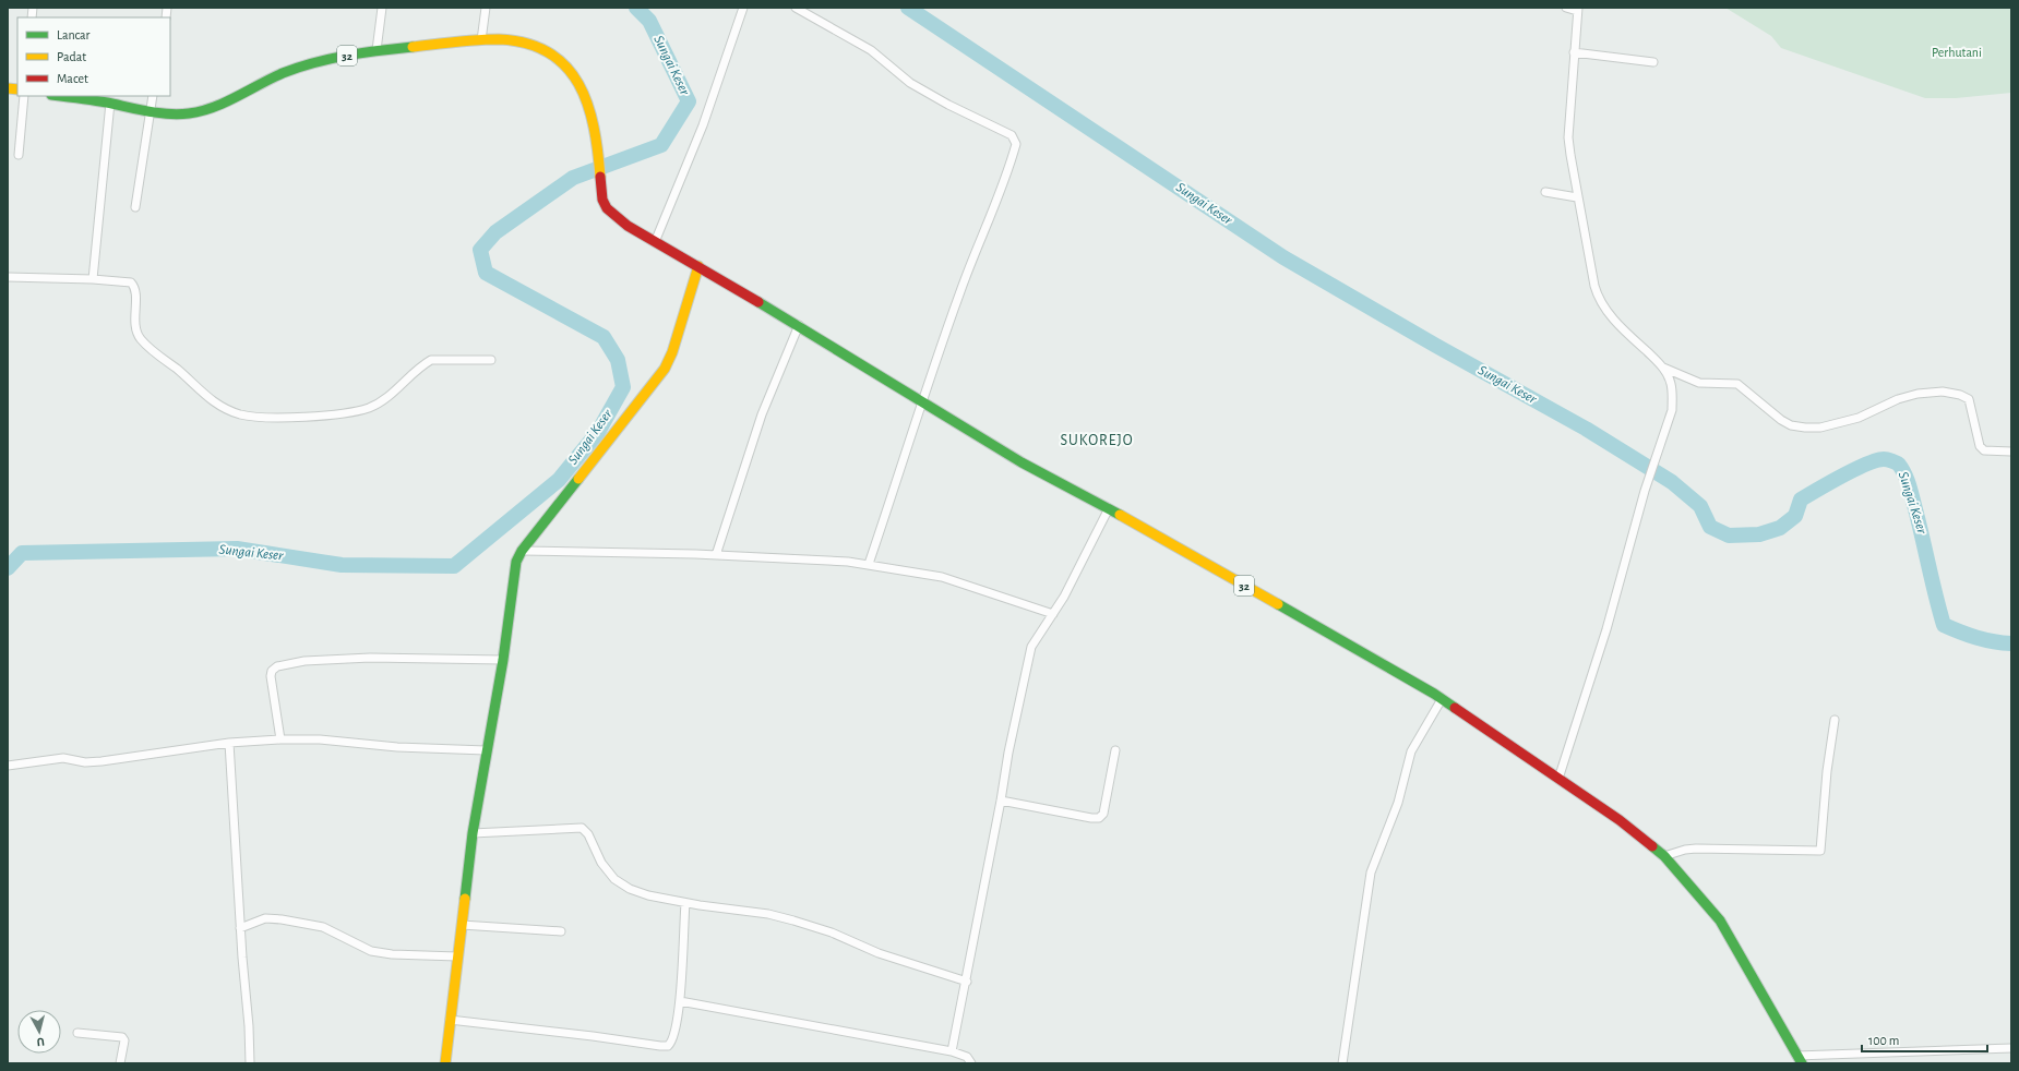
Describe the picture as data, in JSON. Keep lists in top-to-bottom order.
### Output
{
  "streets": {
    "main road": ["32"]
  },
  "districts": ["SUKOREJO"],
  "water": ["Sungai Keser"],
  "parks": ["Perhutani"],
  "legend": ["Lancar", "Padat", "Macet"],
  "scale_bar": "100 m",
  "north": "bottom"
}
